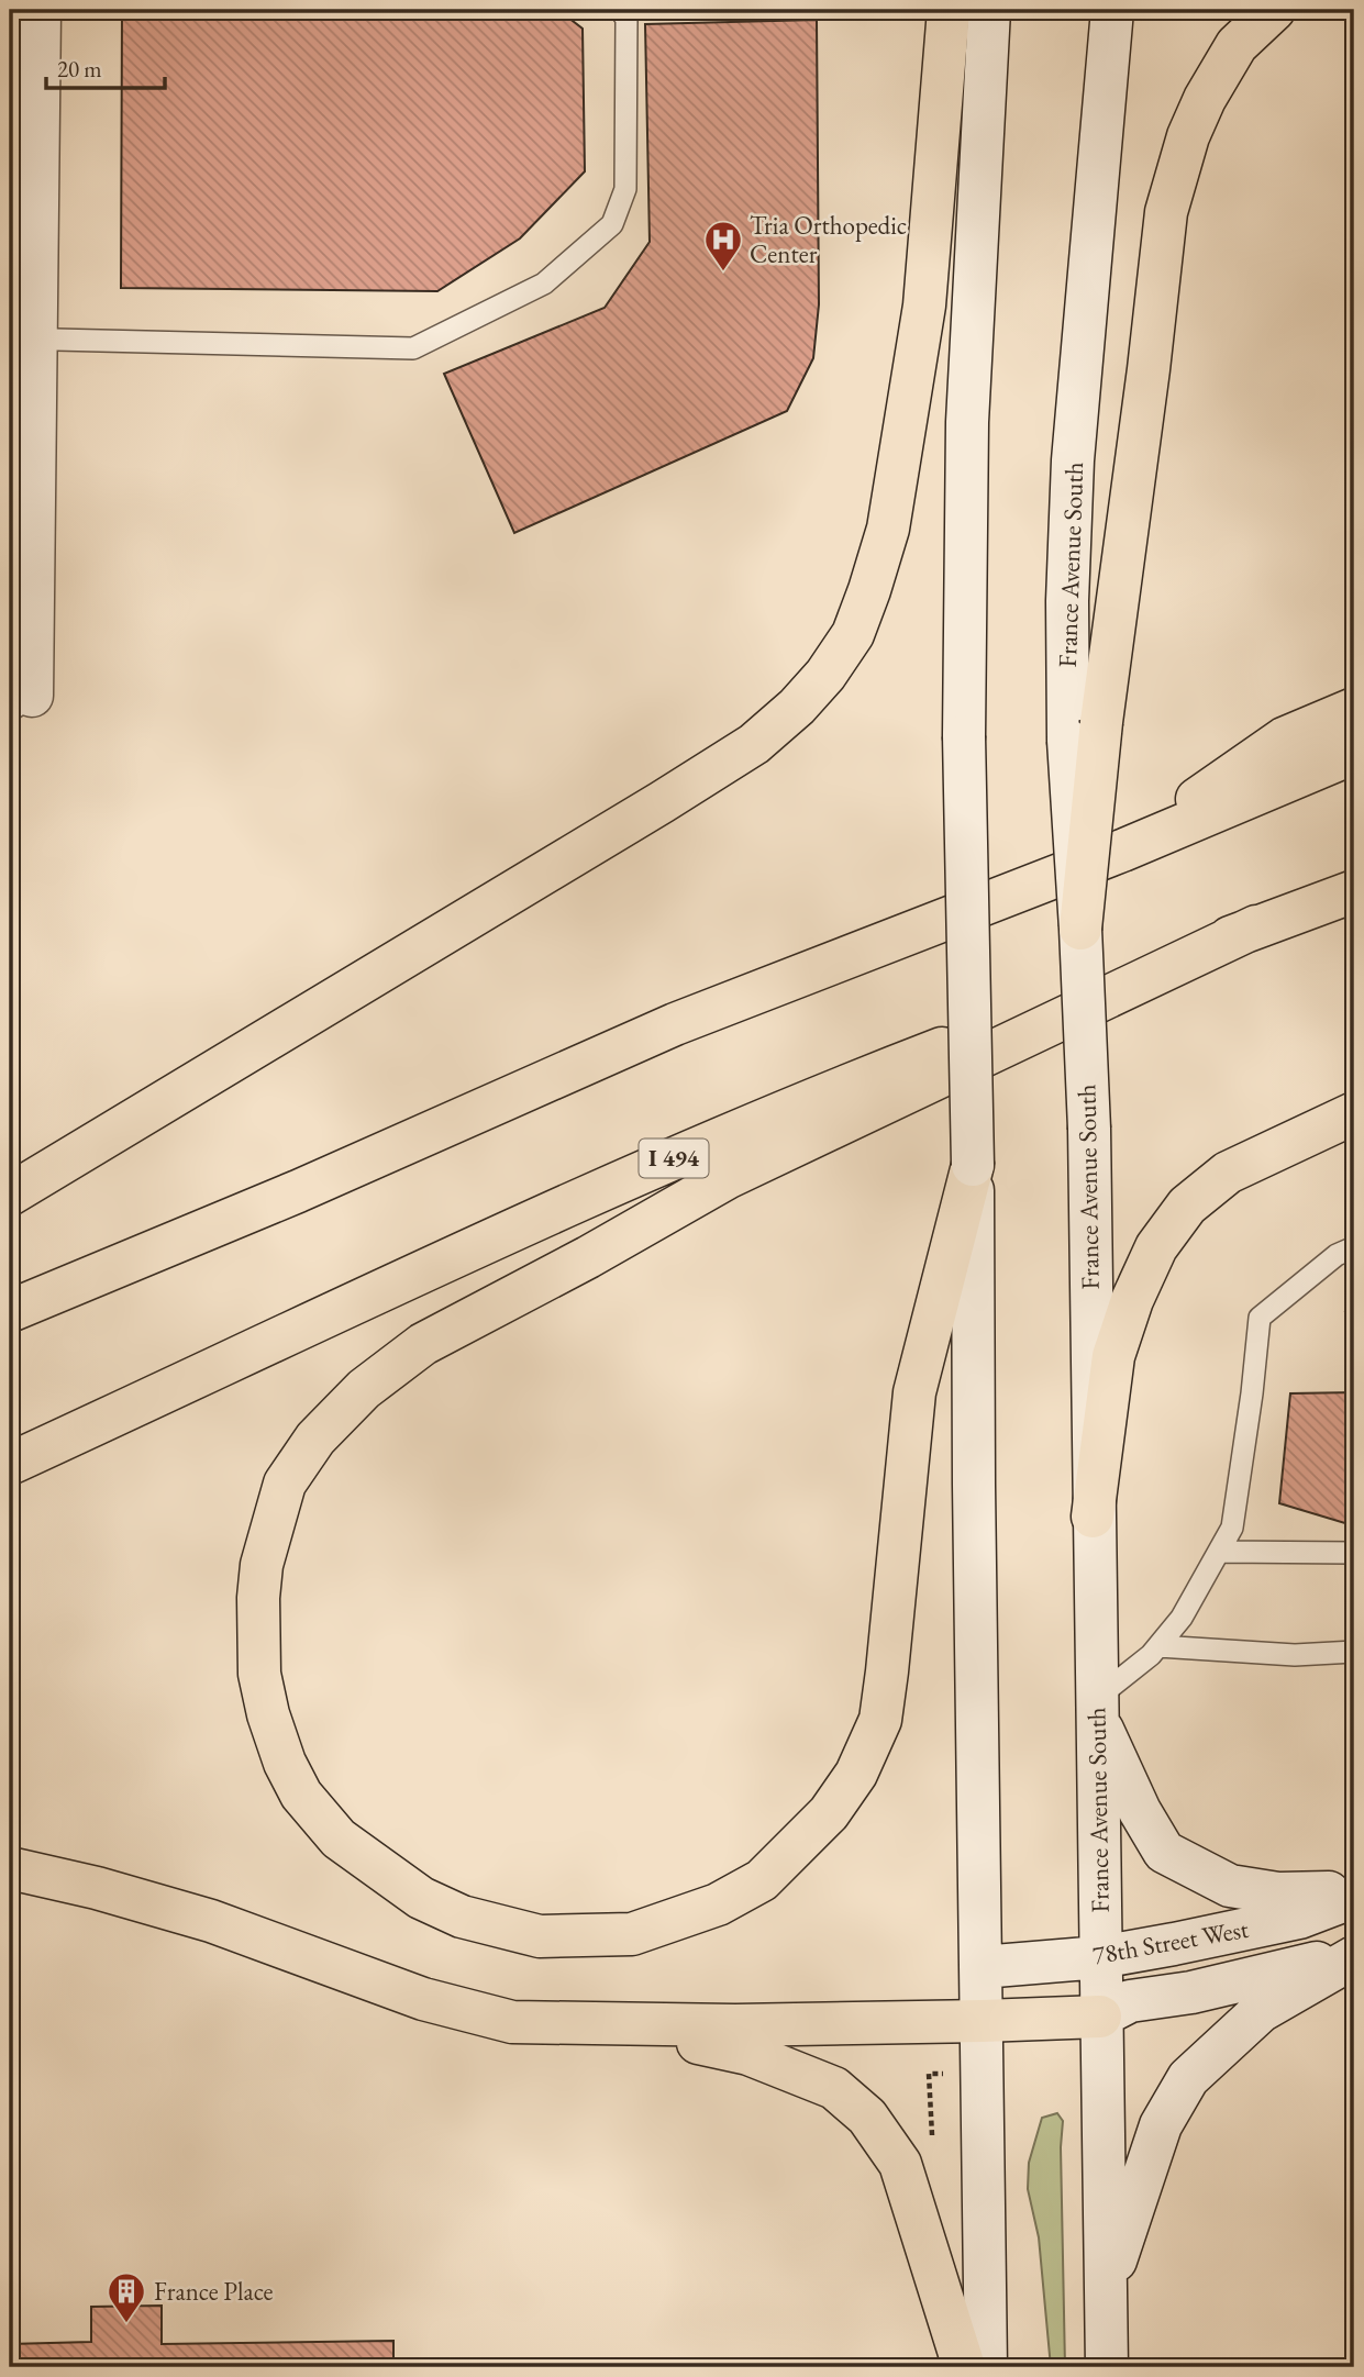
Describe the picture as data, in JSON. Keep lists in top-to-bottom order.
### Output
{
  "streets": {
    "highway": ["I 494"],
    "main road": ["France Avenue South", "78th Street West"]
  },
  "crossings": [
    ["France Avenue South", "78th Street West"]
  ],
  "places": {
    "hospital": ["Tria Orthopedic Center"],
    "building": ["France Place"]
  },
  "scale_bar": "20 m"
}
